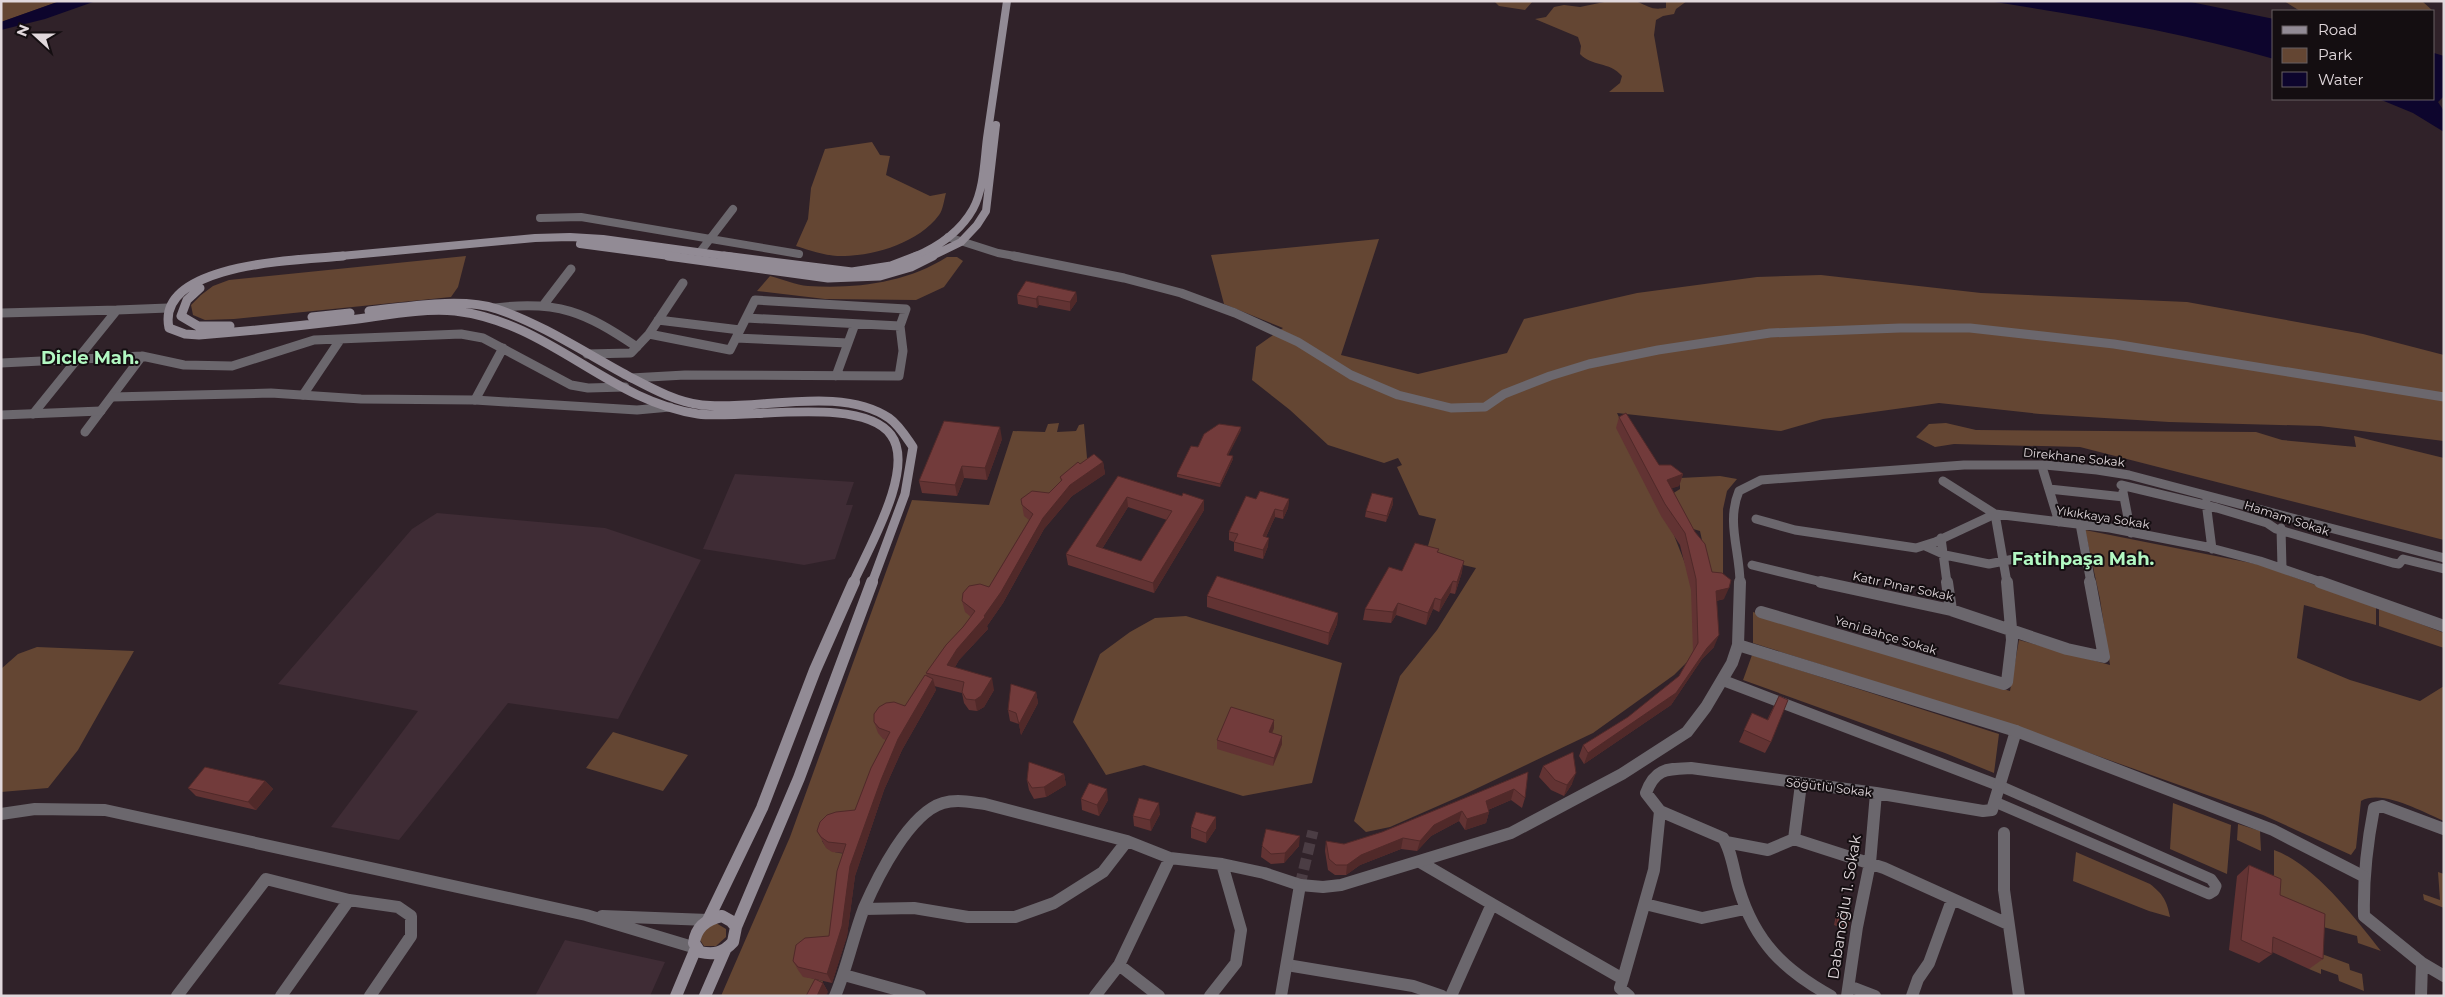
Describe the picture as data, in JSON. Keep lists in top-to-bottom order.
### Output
{
  "streets": {
    "street": [
      "Direkhane Sokak",
      "Yıkıkkaya Sokak",
      "Hamam Sokak",
      "Katır Pınar Sokak",
      "Yeni Bahçe Sokak",
      "Söğütlü Sokak",
      "Dabanoğlu 1. Sokak"
    ]
  },
  "crossings": [
    ["Katır Pınar Sokak", "Yeni Bahçe Sokak"],
    ["Söğütlü Sokak", "Dabanoğlu 1. Sokak"]
  ],
  "districts": ["Dicle Mah.", "Fatihpaşa Mah."],
  "legend": ["Road", "Park", "Water"],
  "north": "left"
}
